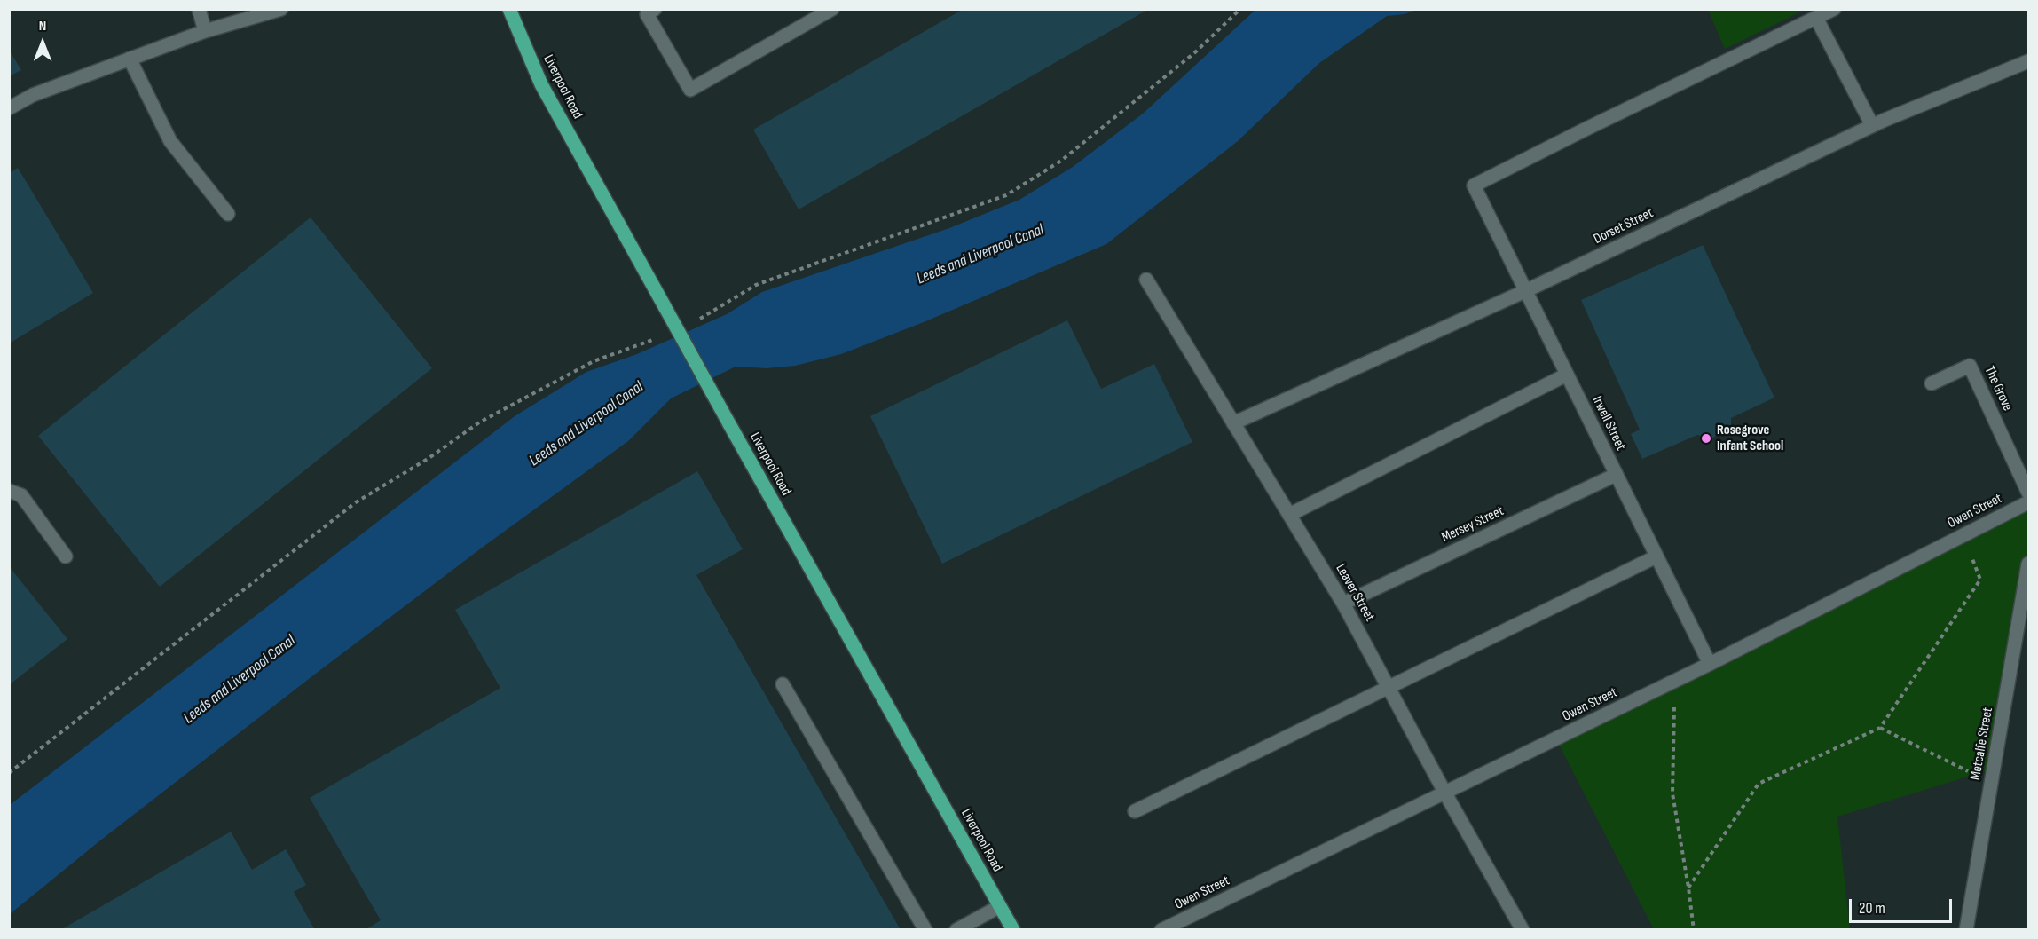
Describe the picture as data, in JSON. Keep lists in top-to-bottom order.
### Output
{
  "streets": {
    "main road": ["Liverpool Road"],
    "street": [
      "Dorset Street",
      "The Grove",
      "Irwell Street",
      "Owen Street",
      "Mersey Street",
      "Leaver Street",
      "Metcalfe Street"
    ]
  },
  "crossings": [
    ["Dorset Street", "Irwell Street"],
    ["Dorset Street", "Leaver Street"],
    ["Irwell Street", "Owen Street"],
    ["Irwell Street", "Mersey Street"],
    ["Owen Street", "Leaver Street"],
    ["Mersey Street", "Leaver Street"]
  ],
  "water": ["Leeds and Liverpool Canal"],
  "places": ["Rosegrove Infant School"],
  "scale_bar": "20 m",
  "north": "top"
}
